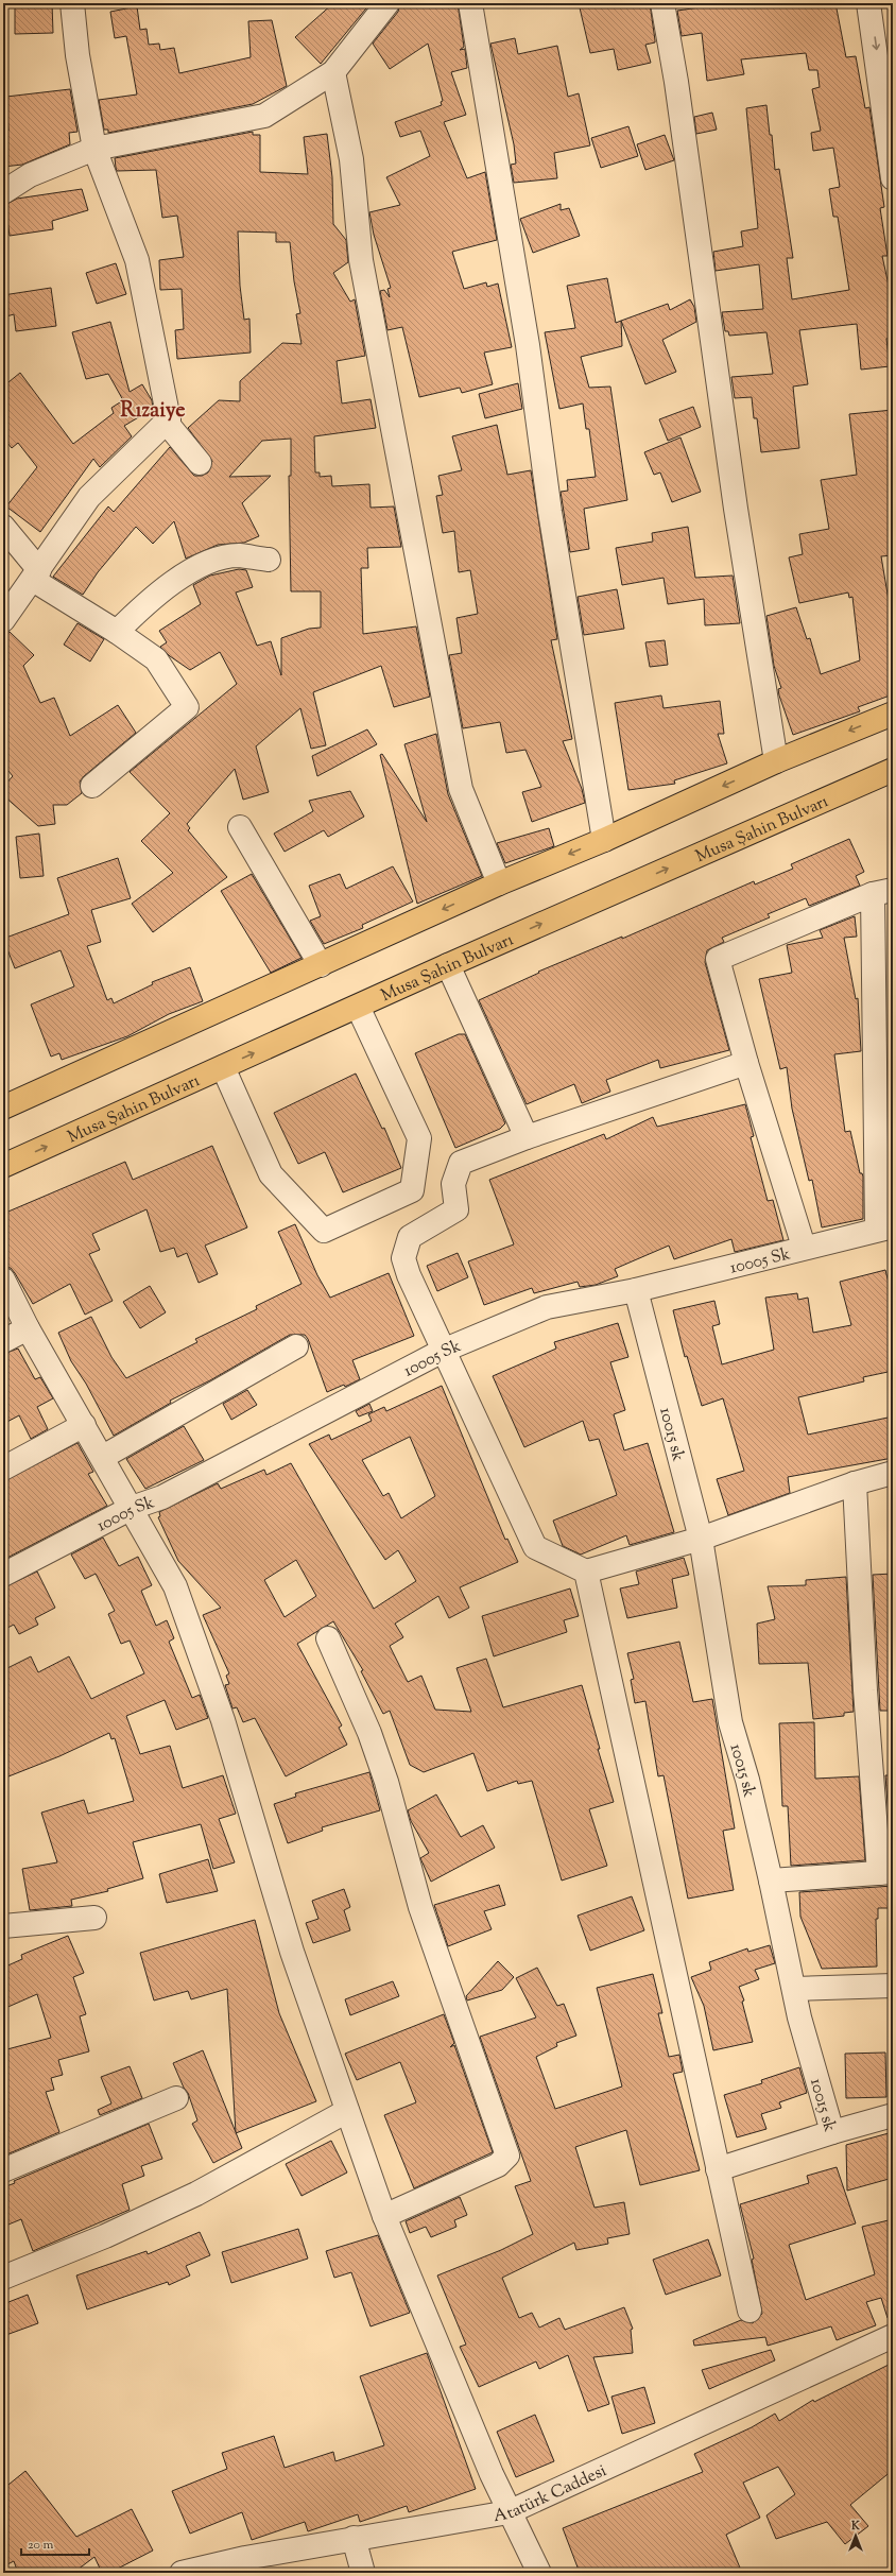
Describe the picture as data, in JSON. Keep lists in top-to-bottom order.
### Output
{
  "streets": {
    "main road": ["Musa Şahin Bulvarı"],
    "street": ["10005 Sk", "10015 sk", "Atatürk Caddesi"]
  },
  "crossings": [
    ["10005 Sk", "10015 sk"]
  ],
  "districts": ["Rızaiye"],
  "scale_bar": "20 m",
  "north": "top"
}
